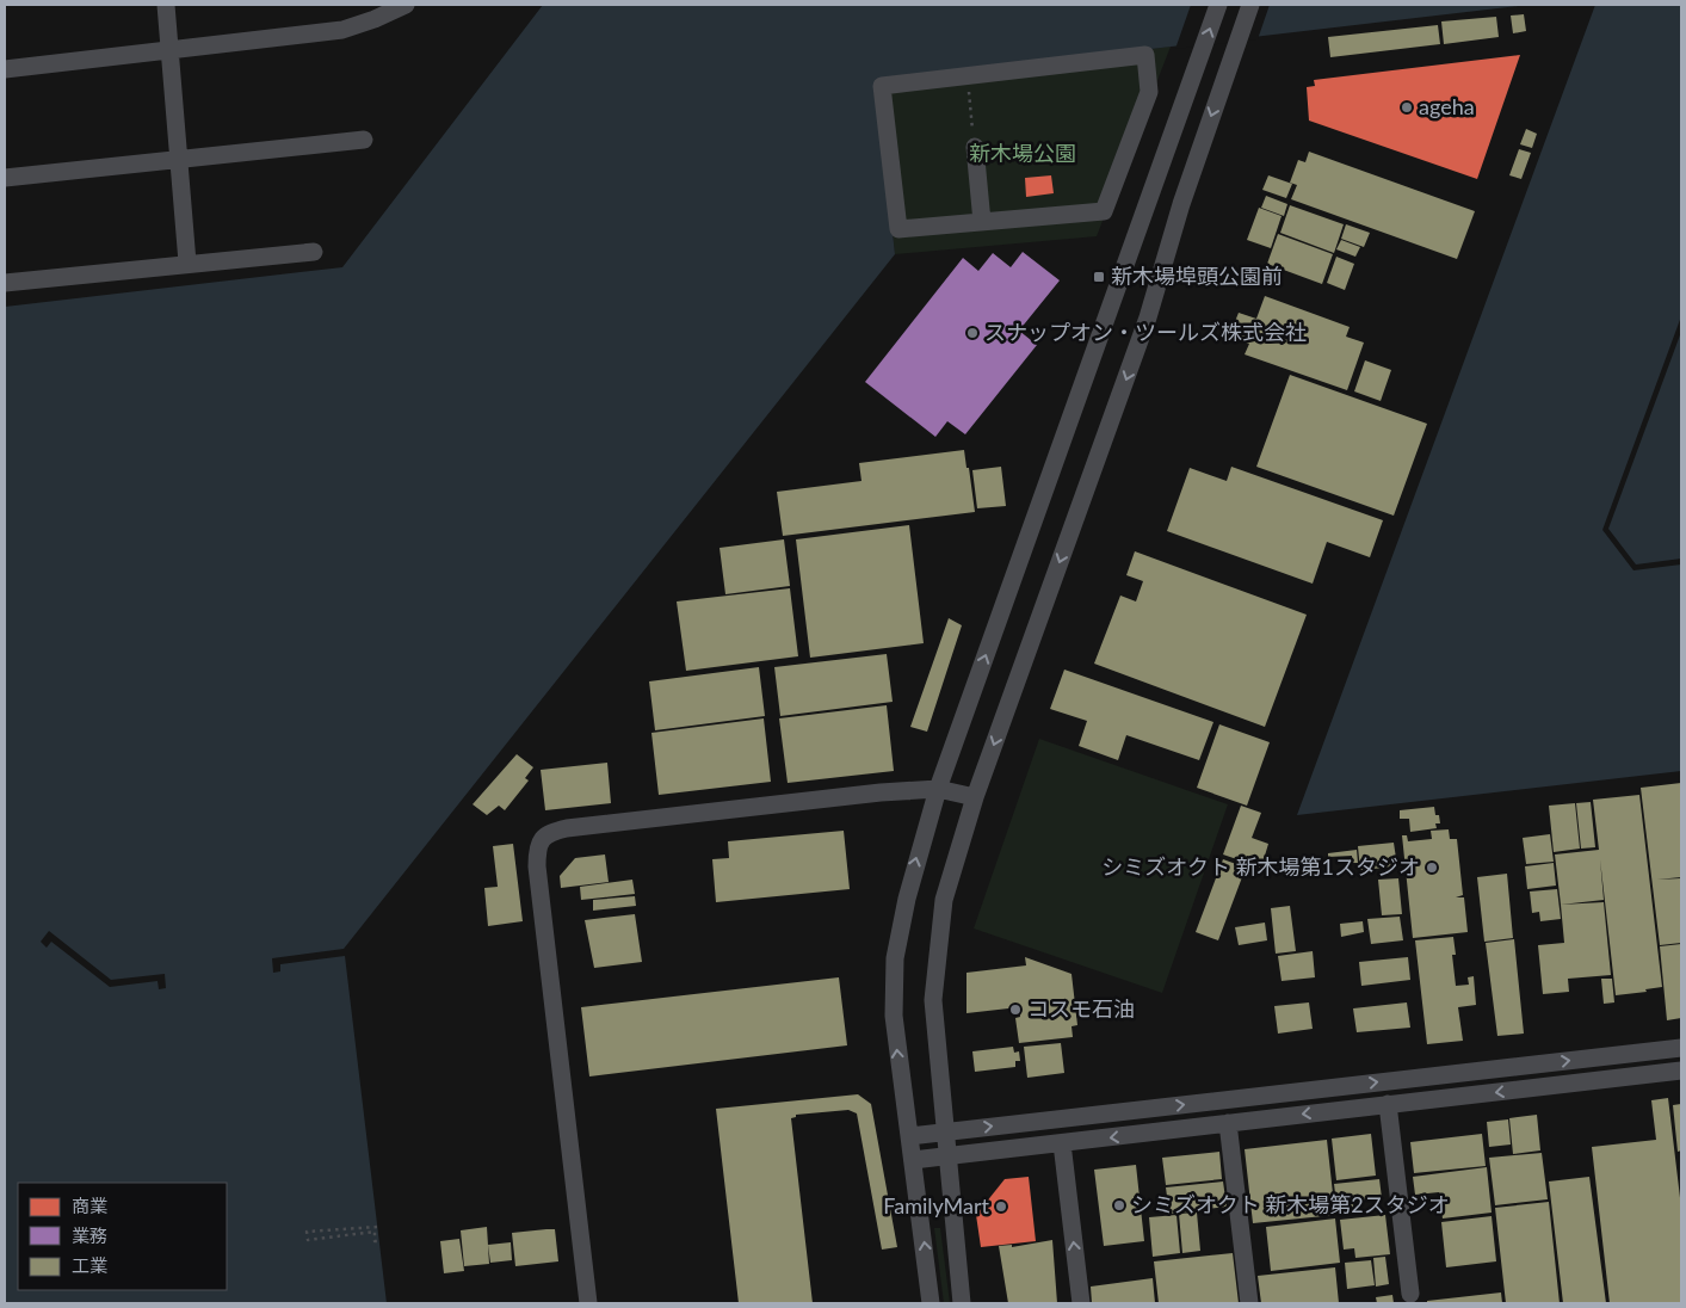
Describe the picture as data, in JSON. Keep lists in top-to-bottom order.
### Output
{
  "parks": ["新木場公園"],
  "places": {
    "other": [
      "ageha",
      "スナップオン・ツールズ株式会社",
      "シミズオクト 新木場第1スタジオ",
      "コスモ石油",
      "シミズオクト 新木場第2スタジオ",
      "FamilyMart"
    ],
    "transit": ["新木場埠頭公園前"]
  },
  "legend": ["商業", "業務", "工業"]
}
